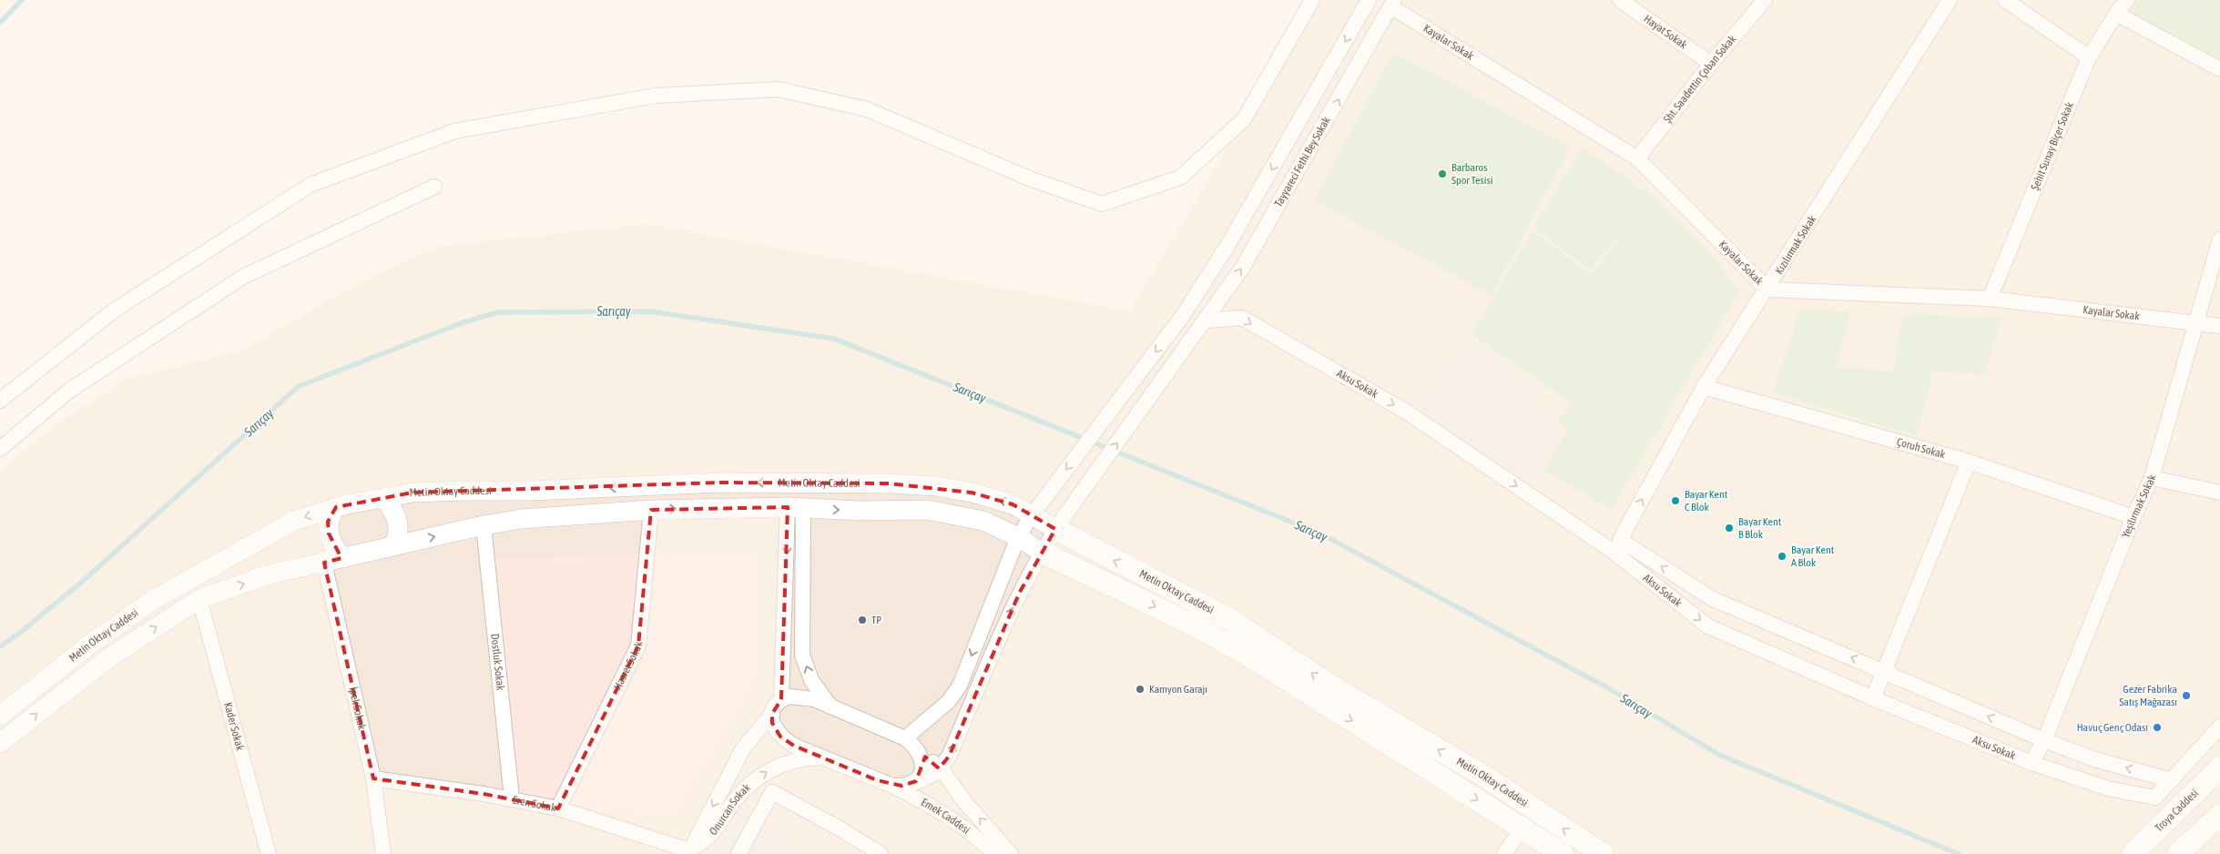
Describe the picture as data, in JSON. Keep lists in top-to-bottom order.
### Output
{
  "streets": {
    "main road": ["Metin Oktay Caddesi", "Troya Caddesi"],
    "street": [
      "Hayat Sokak",
      "Kayalar Sokak",
      "Şht. Saadettin Çoban Sokak",
      "Şehit Sunay Biçer Sokak",
      "Tayyareci Fethi Bey Sokak",
      "Kızılırmak Sokak",
      "Aksu Sokak",
      "Çoruh Sokak",
      "Yeşilırmak Sokak",
      "Dostluk Sokak",
      "Hasret Sokak",
      "İpek Sokak",
      "Kader Sokak",
      "Eren Sokak",
      "Onurcan Sokak",
      "Emek Caddesi"
    ]
  },
  "crossings": [
    ["Hayat Sokak", "Şht. Saadettin Çoban Sokak"],
    ["Kayalar Sokak", "Şht. Saadettin Çoban Sokak"],
    ["Kayalar Sokak", "Şehit Sunay Biçer Sokak"],
    ["Kayalar Sokak", "Tayyareci Fethi Bey Sokak"],
    ["Kayalar Sokak", "Kızılırmak Sokak"],
    ["Kayalar Sokak", "Yeşilırmak Sokak"],
    ["Tayyareci Fethi Bey Sokak", "Aksu Sokak"],
    ["Tayyareci Fethi Bey Sokak", "Metin Oktay Caddesi"],
    ["Kızılırmak Sokak", "Aksu Sokak"],
    ["Kızılırmak Sokak", "Çoruh Sokak"],
    ["Aksu Sokak", "Yeşilırmak Sokak"],
    ["Çoruh Sokak", "Yeşilırmak Sokak"],
    ["Metin Oktay Caddesi", "Dostluk Sokak"],
    ["Metin Oktay Caddesi", "Hasret Sokak"],
    ["Metin Oktay Caddesi", "İpek Sokak"],
    ["Metin Oktay Caddesi", "Kader Sokak"],
    ["Dostluk Sokak", "Eren Sokak"],
    ["Hasret Sokak", "Eren Sokak"],
    ["İpek Sokak", "Eren Sokak"],
    ["Eren Sokak", "Onurcan Sokak"],
    ["Onurcan Sokak", "Emek Caddesi"]
  ],
  "water": ["Sarıçay"],
  "places": [
    "Barbaros Spor Tesisi",
    "Bayar Kent C Blok",
    "Bayar Kent B Blok",
    "Bayar Kent A Blok",
    "TP",
    "Kamyon Garajı",
    "Gezer Fabrika Satış Mağazası",
    "Havuç Genç Odası"
  ]
}
